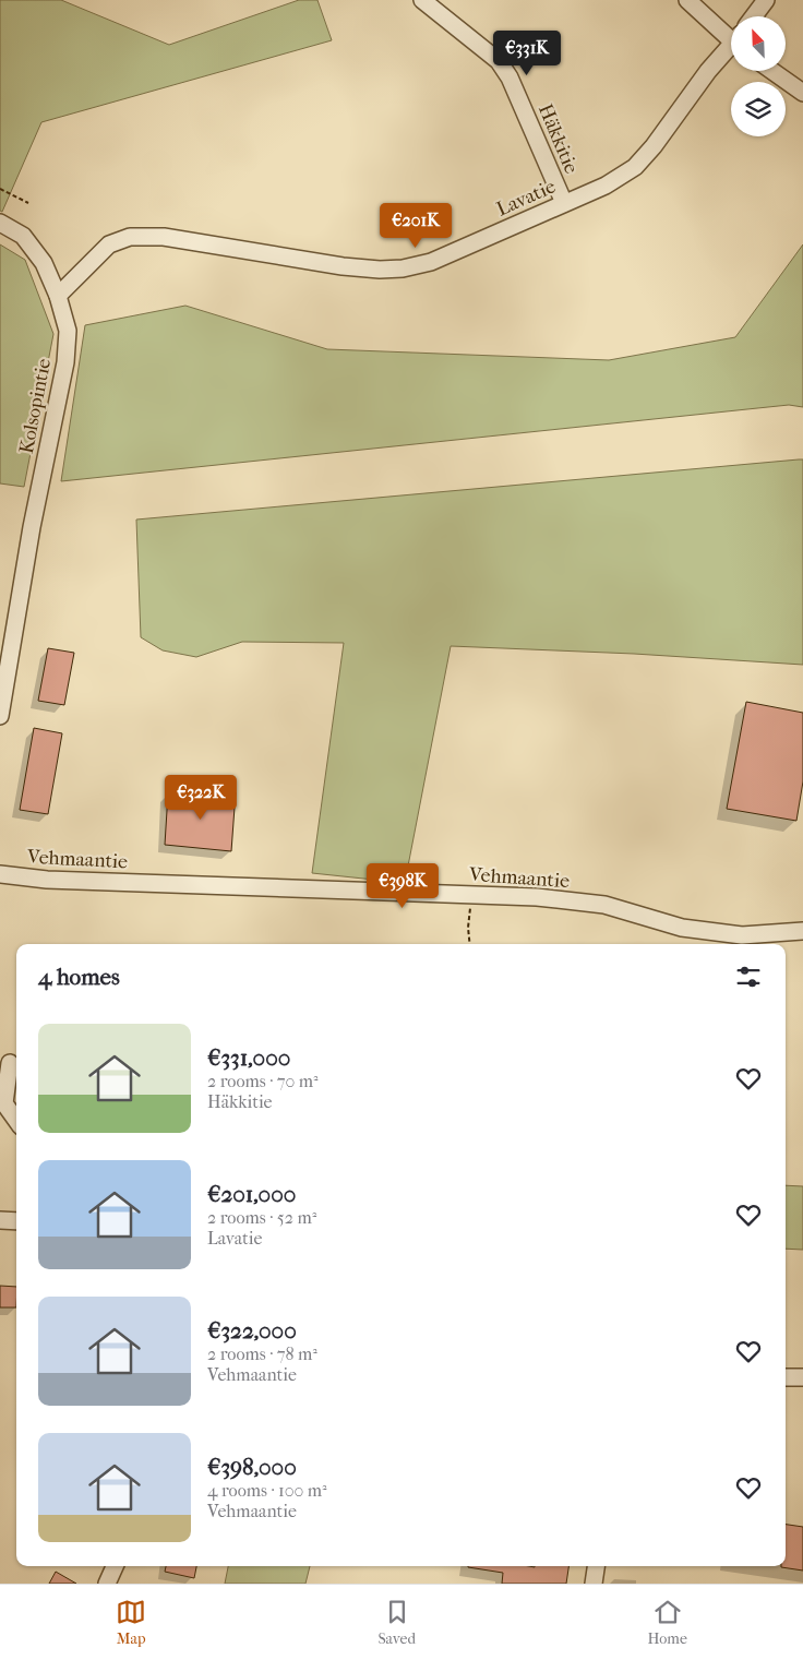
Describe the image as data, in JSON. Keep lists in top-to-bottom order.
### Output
{
  "streets": {
    "street": [
      "Häkkitie",
      "Lavatie",
      "Kolsopintie",
      "Vehmaantie"
    ]
  },
  "crossings": [
    ["Häkkitie", "Lavatie"],
    ["Lavatie", "Kolsopintie"]
  ],
  "north": "top left",
  "page": {
    "price": [
      "€331K",
      "€201K",
      "€322K",
      "€398K"
    ],
    "heading": "4 homes",
    "list": [
      {
        "name": "€331,000",
        "note": "2 rooms · 70 m² · Häkkitie"
      },
      {
        "name": "€201,000",
        "note": "2 rooms · 52 m² · Lavatie"
      },
      {
        "name": "€322,000",
        "note": "2 rooms · 78 m² · Vehmaantie"
      },
      {
        "name": "€398,000",
        "note": "4 rooms · 100 m² · Vehmaantie"
      }
    ],
    "tabs": ["Map", "Saved", "Home"]
  }
}
